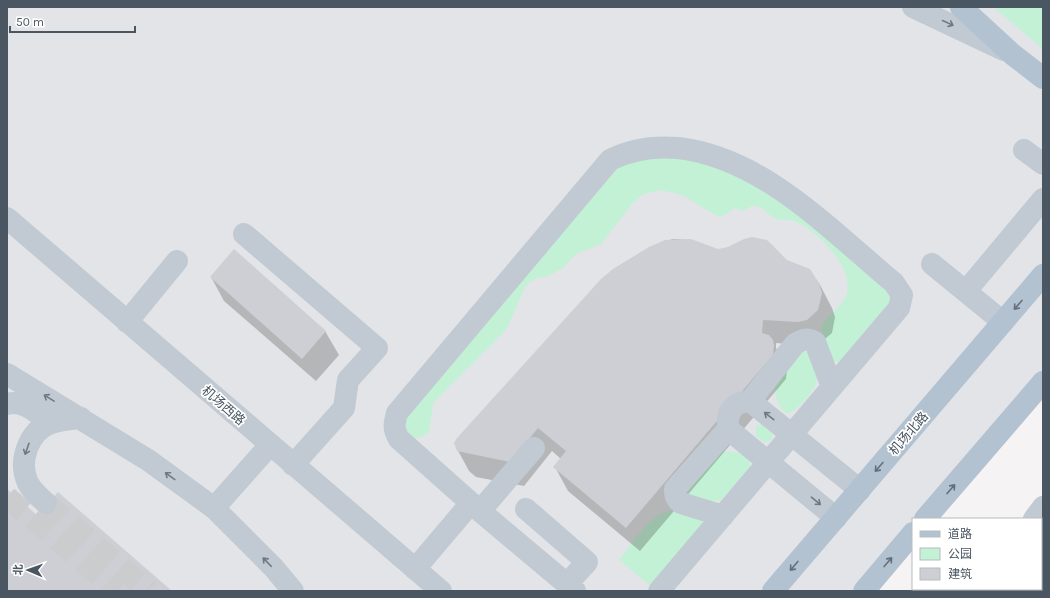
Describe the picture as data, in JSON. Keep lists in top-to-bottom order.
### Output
{
  "streets": {
    "main road": ["机场北路"],
    "street": ["机场西路"]
  },
  "legend": ["道路", "公园", "建筑"],
  "scale_bar": "50 m",
  "north": "left"
}
